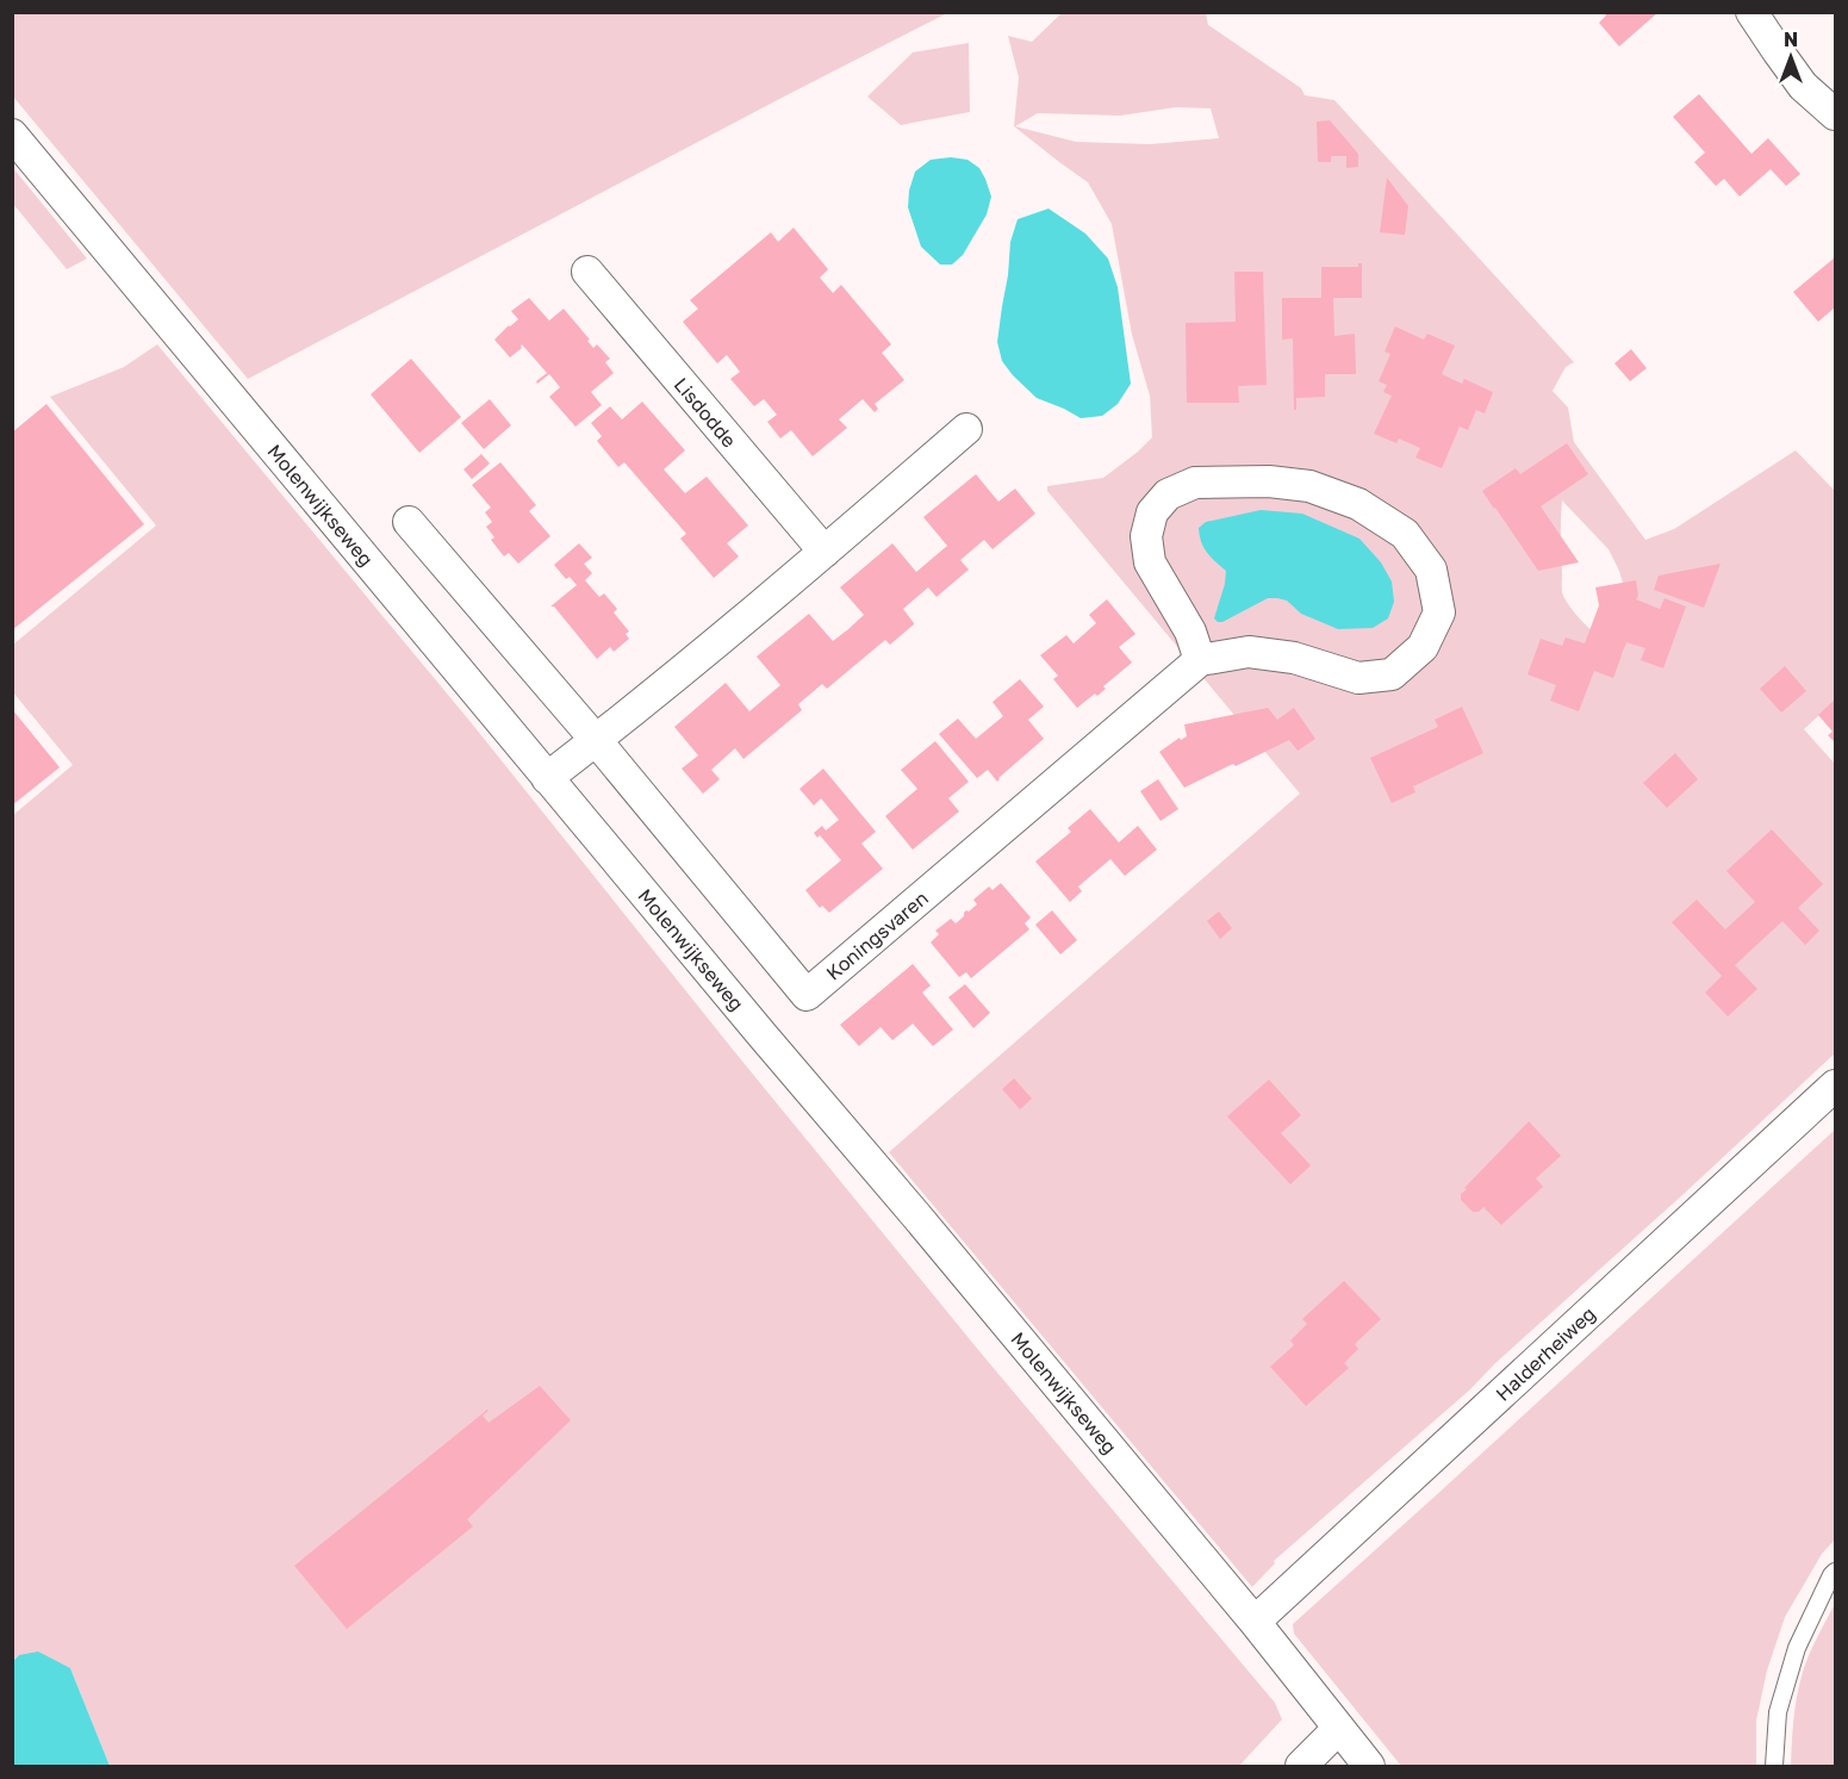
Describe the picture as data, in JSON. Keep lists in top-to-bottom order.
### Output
{
  "streets": {
    "street": [
      "Lisdodde",
      "Molenwijkseweg",
      "Koningsvaren",
      "Halderheiweg"
    ]
  },
  "crossings": [
    ["Molenwijkseweg", "Halderheiweg"]
  ],
  "north": "top"
}
